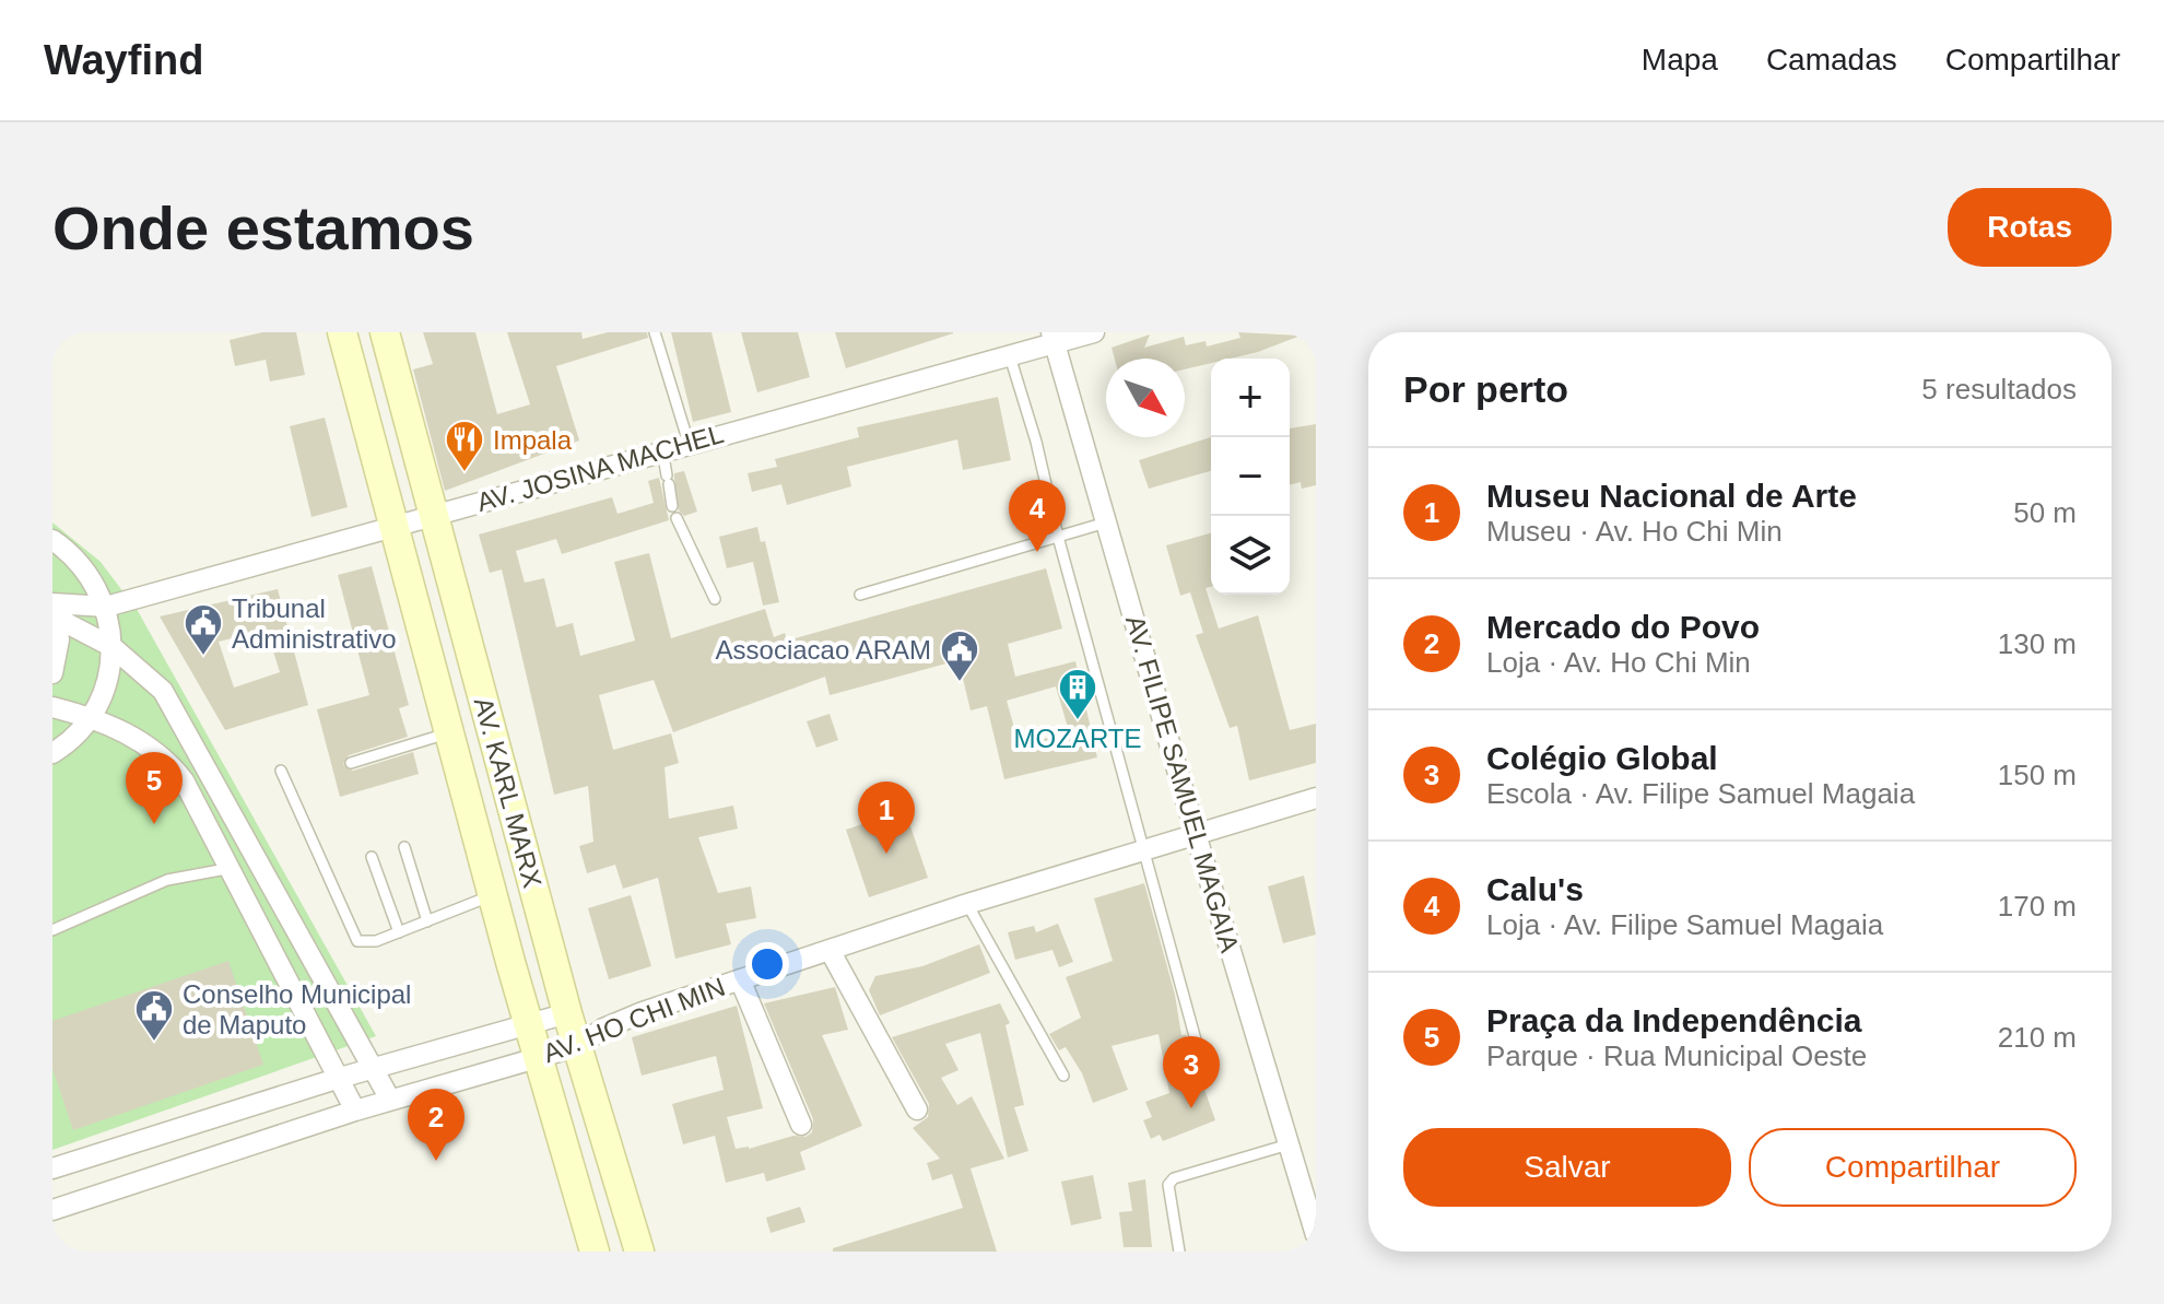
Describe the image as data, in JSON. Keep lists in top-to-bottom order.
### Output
{
  "streets": {
    "street": [
      "AV. JOSINA MACHEL",
      "AV. FILIPE SAMUEL MAGAIA",
      "AV. KARL MARX",
      "AV. HO CHI MIN"
    ]
  },
  "crossings": [
    ["AV. JOSINA MACHEL", "AV. FILIPE SAMUEL MAGAIA"],
    ["AV. JOSINA MACHEL", "AV. KARL MARX"],
    ["AV. FILIPE SAMUEL MAGAIA", "AV. HO CHI MIN"],
    ["AV. KARL MARX", "AV. HO CHI MIN"]
  ],
  "places": {
    "restaurant": ["Impala"],
    "public building": ["Tribunal Administrativo", "Associacao ARAM", "Conselho Municipal de Maputo"],
    "building": ["MOZARTE"]
  },
  "north": "bottom right",
  "page": {
    "header": "Wayfind",
    "nav": ["Mapa", "Camadas", "Compartilhar"],
    "buttons": [
      "Rotas",
      ["Salvar", "Compartilhar"]
    ],
    "title": "Onde estamos",
    "heading": ["Por perto", "5 resultados"],
    "map_buttons": ["+", "−"],
    "list": [
      {
        "mark": "1",
        "name": "Museu Nacional de Arte",
        "note": "Museu · Av. Ho Chi Min",
        "value": "50 m"
      },
      {
        "mark": "2",
        "name": "Mercado do Povo",
        "note": "Loja · Av. Ho Chi Min",
        "value": "130 m"
      },
      {
        "mark": "3",
        "name": "Colégio Global",
        "note": "Escola · Av. Filipe Samuel Magaia",
        "value": "150 m"
      },
      {
        "mark": "4",
        "name": "Calu's",
        "note": "Loja · Av. Filipe Samuel Magaia",
        "value": "170 m"
      },
      {
        "mark": "5",
        "name": "Praça da Independência",
        "note": "Parque · Rua Municipal Oeste",
        "value": "210 m"
      }
    ],
    "pins": [
      "4",
      "5",
      "1",
      "3",
      "2"
    ]
  }
}
